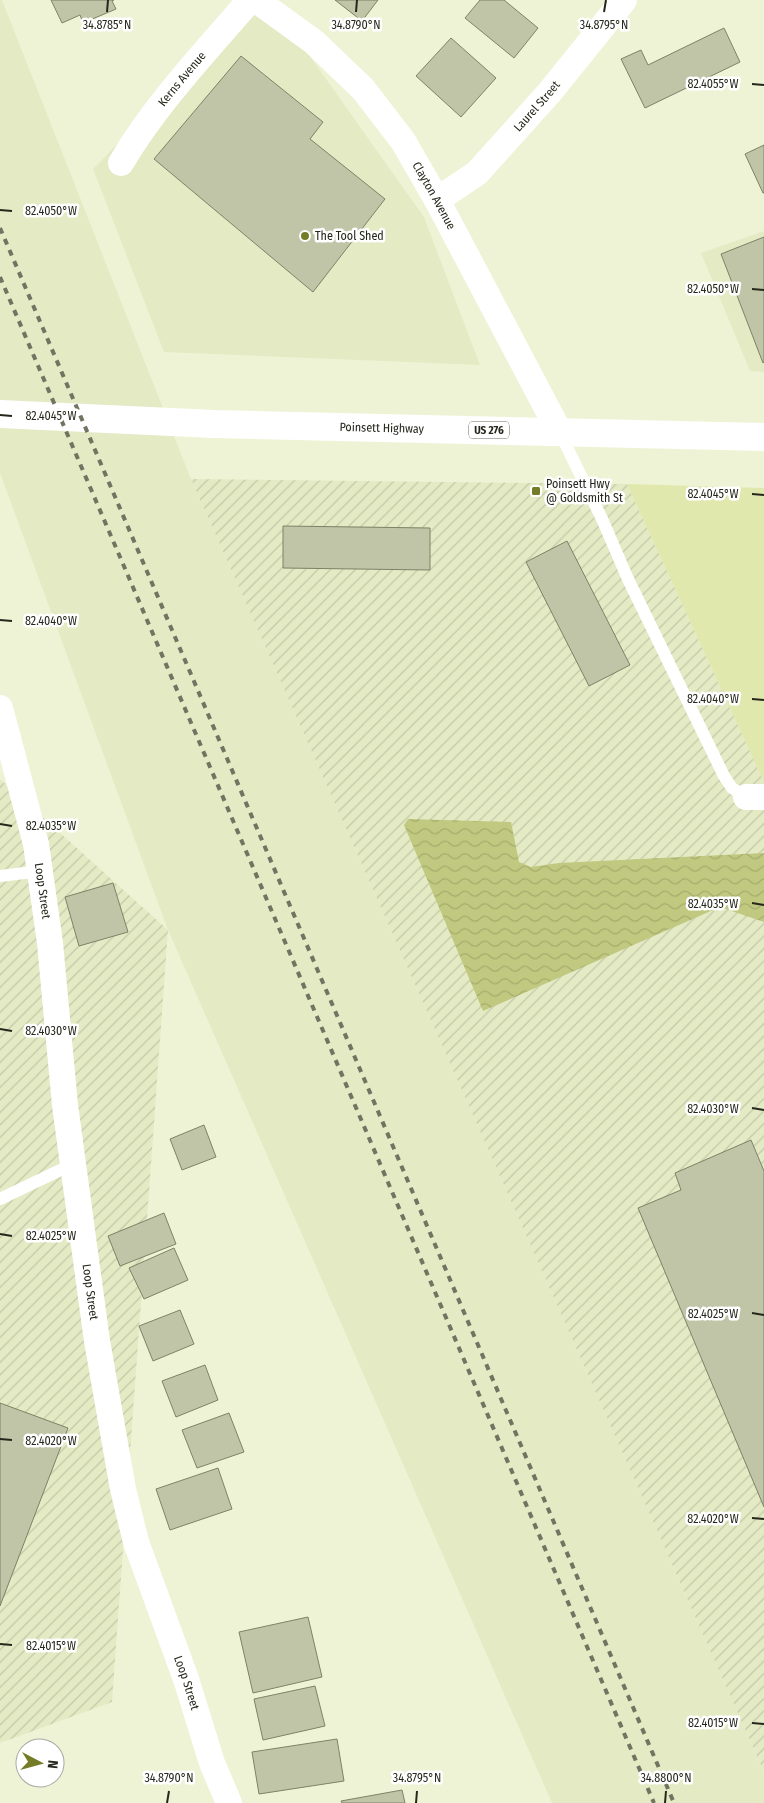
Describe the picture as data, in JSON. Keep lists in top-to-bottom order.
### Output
{
  "streets": {
    "highway": ["Poinsett Highway", "US 276"],
    "street": [
      "Kerns Avenue",
      "Laurel Street",
      "Clayton Avenue",
      "Loop Street"
    ]
  },
  "crossings": [
    ["Laurel Street", "Clayton Avenue"],
    ["Clayton Avenue", "Poinsett Highway"]
  ],
  "places": {
    "other": ["The Tool Shed"],
    "transit": ["Poinsett Hwy @ Goldsmith St"]
  },
  "north": "right",
  "coordinates": [
    "34.8785°N",
    "34.8790°N",
    "34.8795°N",
    "82.4055°W",
    "82.4050°W",
    "82.4045°W",
    "82.4040°W",
    "82.4035°W",
    "82.4030°W",
    "82.4025°W",
    "82.4020°W",
    "82.4015°W",
    "34.8800°N"
  ]
}
